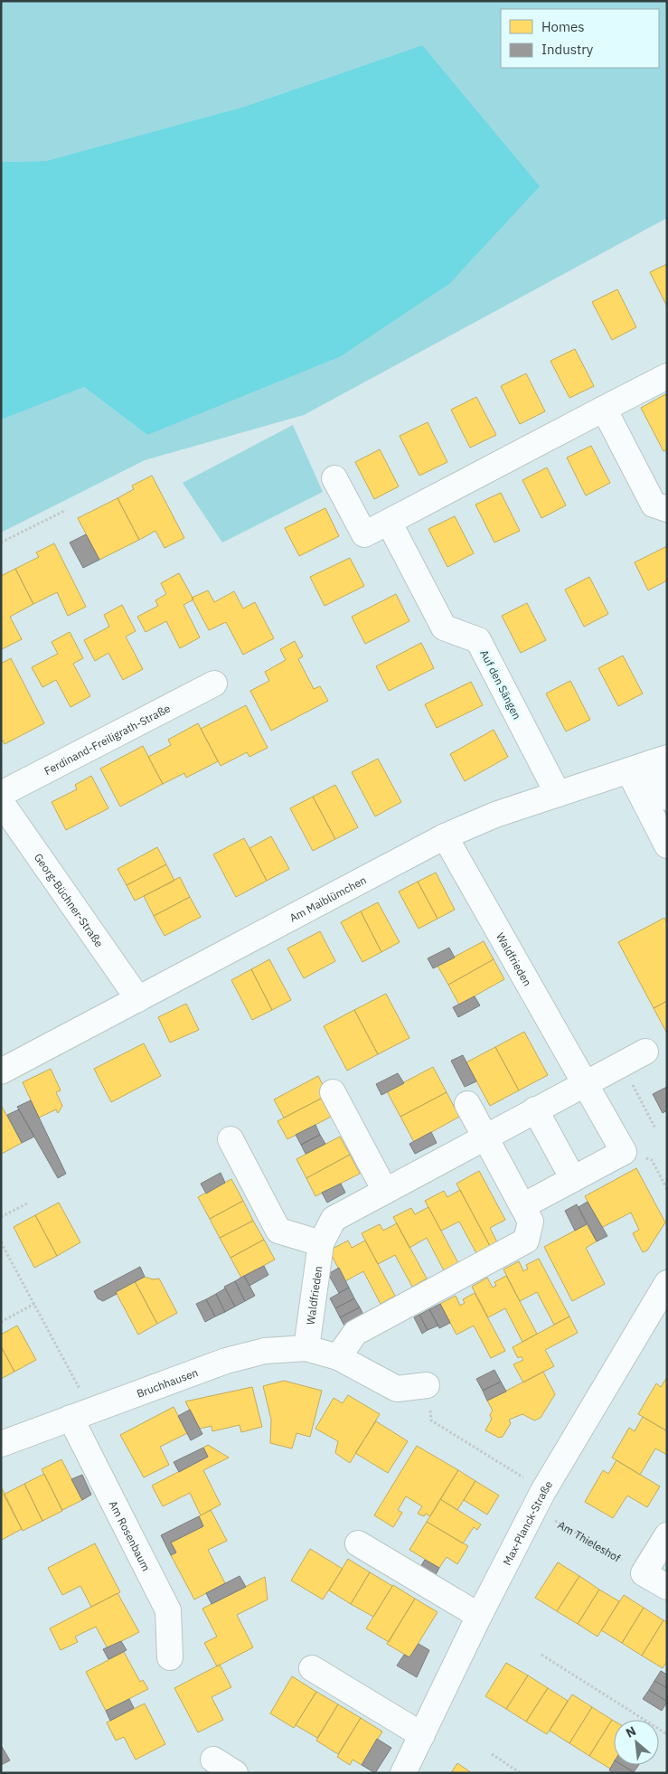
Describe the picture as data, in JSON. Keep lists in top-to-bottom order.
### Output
{
  "streets": {
    "street": [
      "Auf den Sängen",
      "Ferdinand-Freiligrath-Straße",
      "Am Maiblümchen",
      "Georg-Büchner-Straße",
      "Waldfrieden",
      "Bruchhausen",
      "Max-Planck-Straße",
      "Am Rosenbaum"
    ],
    "path": ["Am Thieleshof"]
  },
  "crossings": [
    ["Auf den Sängen", "Am Maiblümchen"],
    ["Am Maiblümchen", "Georg-Büchner-Straße"],
    ["Am Maiblümchen", "Waldfrieden"],
    ["Waldfrieden", "Bruchhausen"],
    ["Bruchhausen", "Am Rosenbaum"],
    ["Max-Planck-Straße", "Am Thieleshof"]
  ],
  "legend": ["Homes", "Industry"],
  "north": "top left"
}
